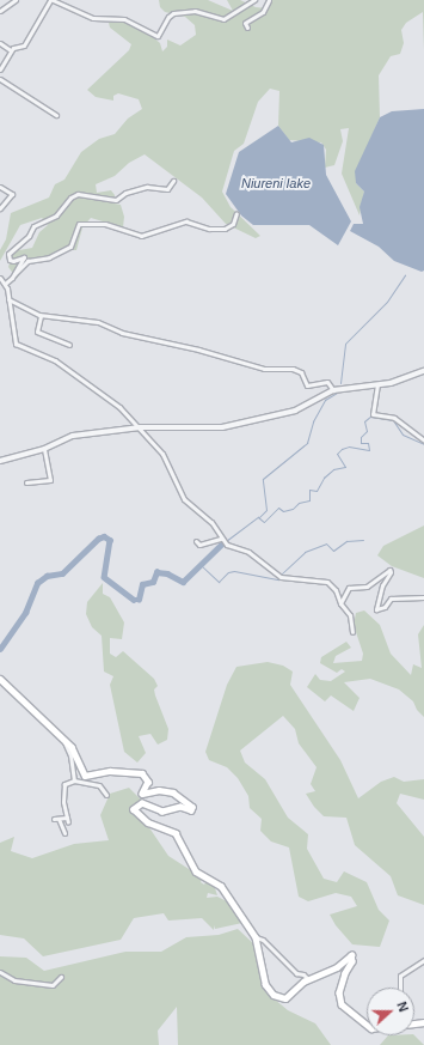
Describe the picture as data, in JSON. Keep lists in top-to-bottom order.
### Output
{
  "water": ["Niureni lake"],
  "north": "right"
}
